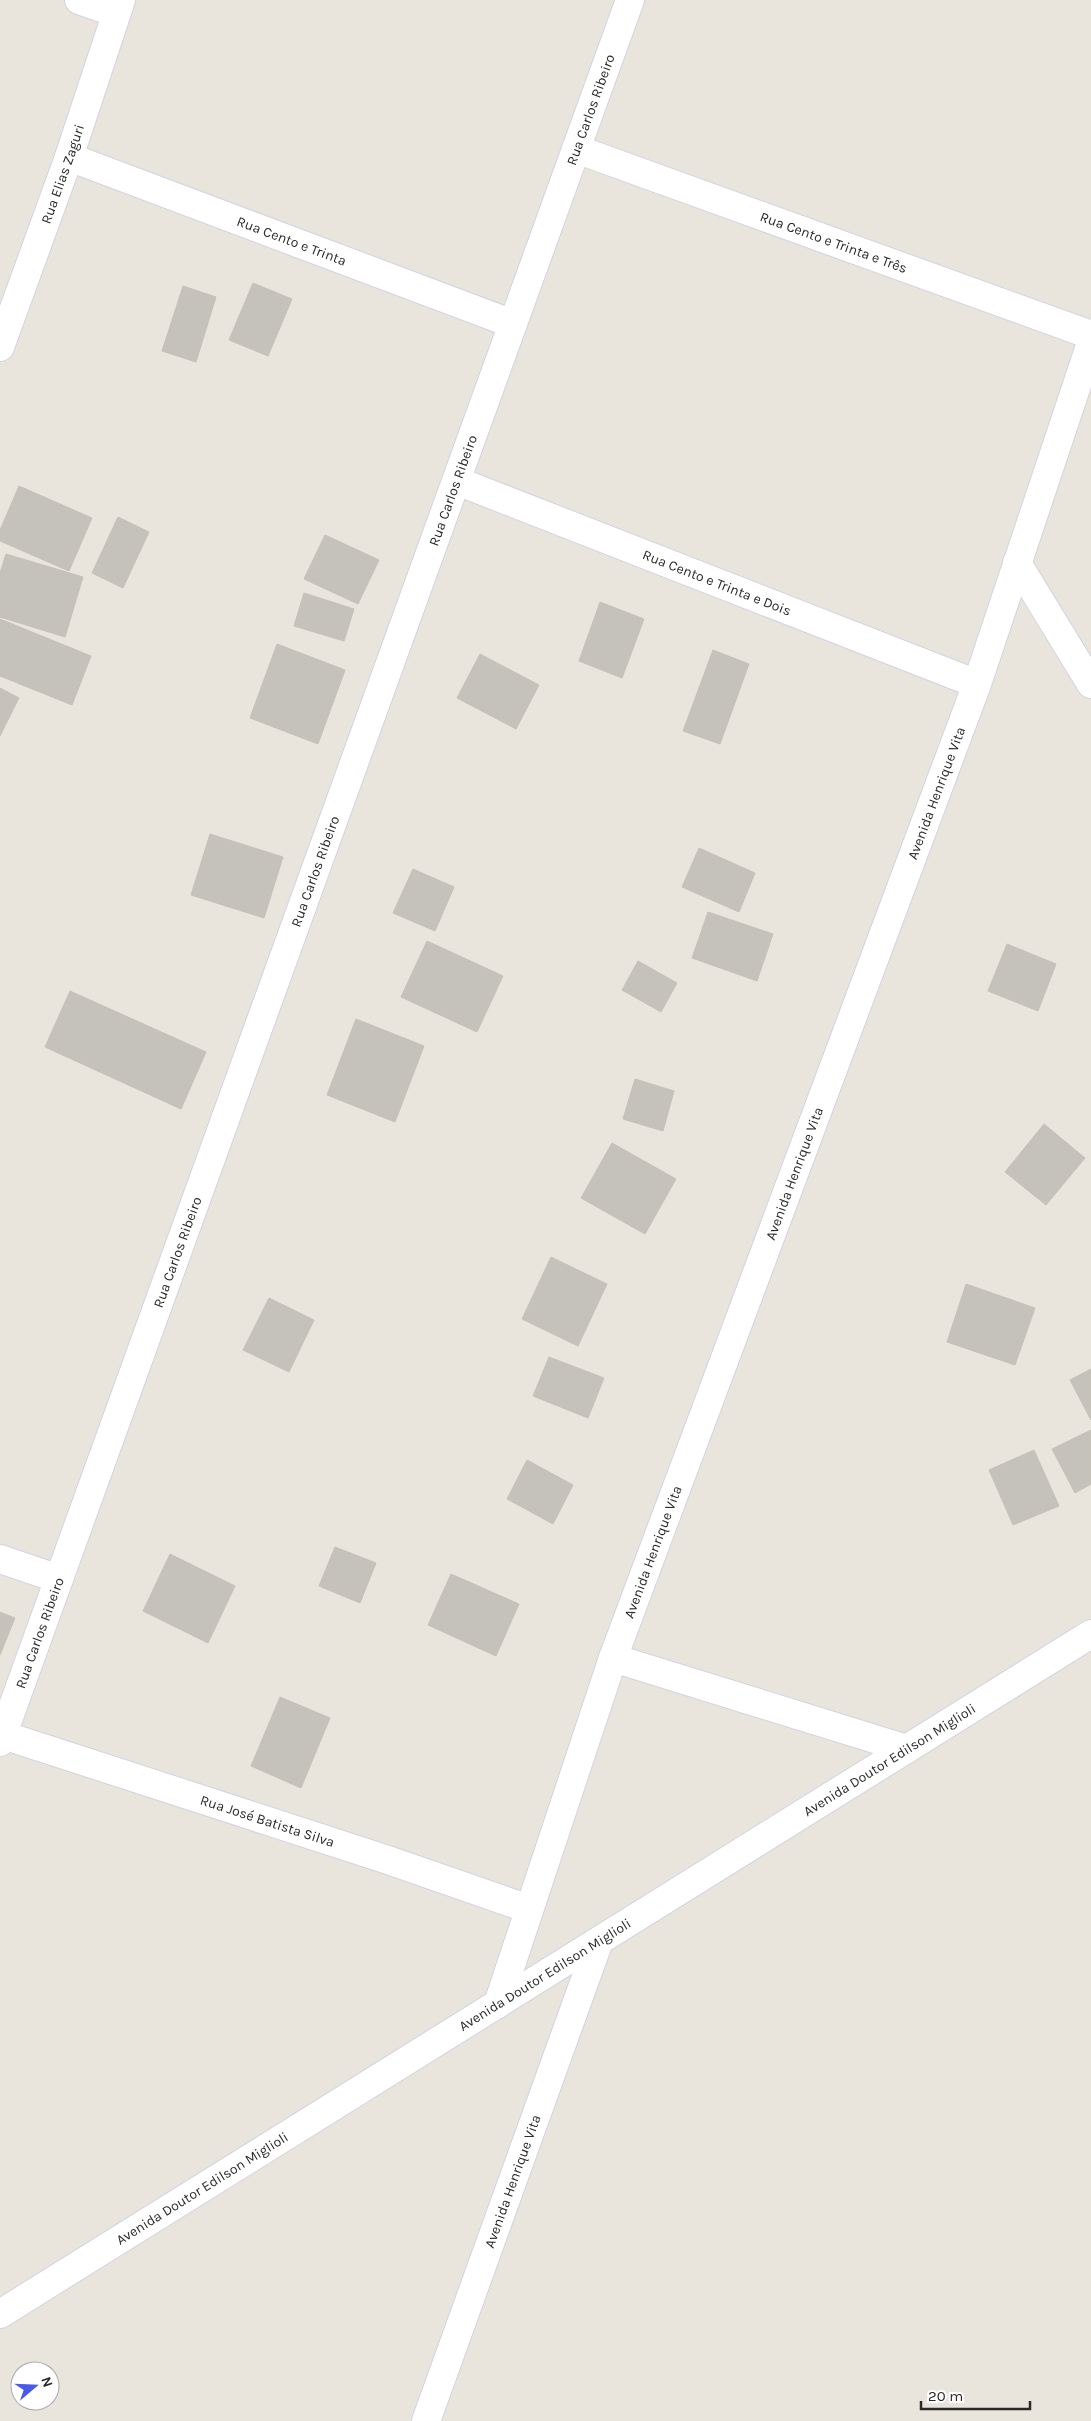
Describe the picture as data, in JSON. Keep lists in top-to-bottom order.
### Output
{
  "streets": {
    "street": [
      "Rua Carlos Ribeiro",
      "Rua Elias Zaguri",
      "Rua Cento e Trinta",
      "Rua Cento e Trinta e Três",
      "Rua Cento e Trinta e Dois",
      "Avenida Henrique Vita",
      "Avenida Doutor Edilson Miglioli",
      "Rua José Batista Silva"
    ]
  },
  "crossings": [
    ["Rua Carlos Ribeiro", "Rua Cento e Trinta"],
    ["Rua Carlos Ribeiro", "Rua Cento e Trinta e Três"],
    ["Rua Carlos Ribeiro", "Rua Cento e Trinta e Dois"],
    ["Rua Carlos Ribeiro", "Rua José Batista Silva"],
    ["Rua Elias Zaguri", "Rua Cento e Trinta"],
    ["Rua Cento e Trinta e Dois", "Avenida Henrique Vita"],
    ["Avenida Henrique Vita", "Avenida Doutor Edilson Miglioli"],
    ["Avenida Henrique Vita", "Rua José Batista Silva"]
  ],
  "scale_bar": "20 m",
  "north": "right"
}
